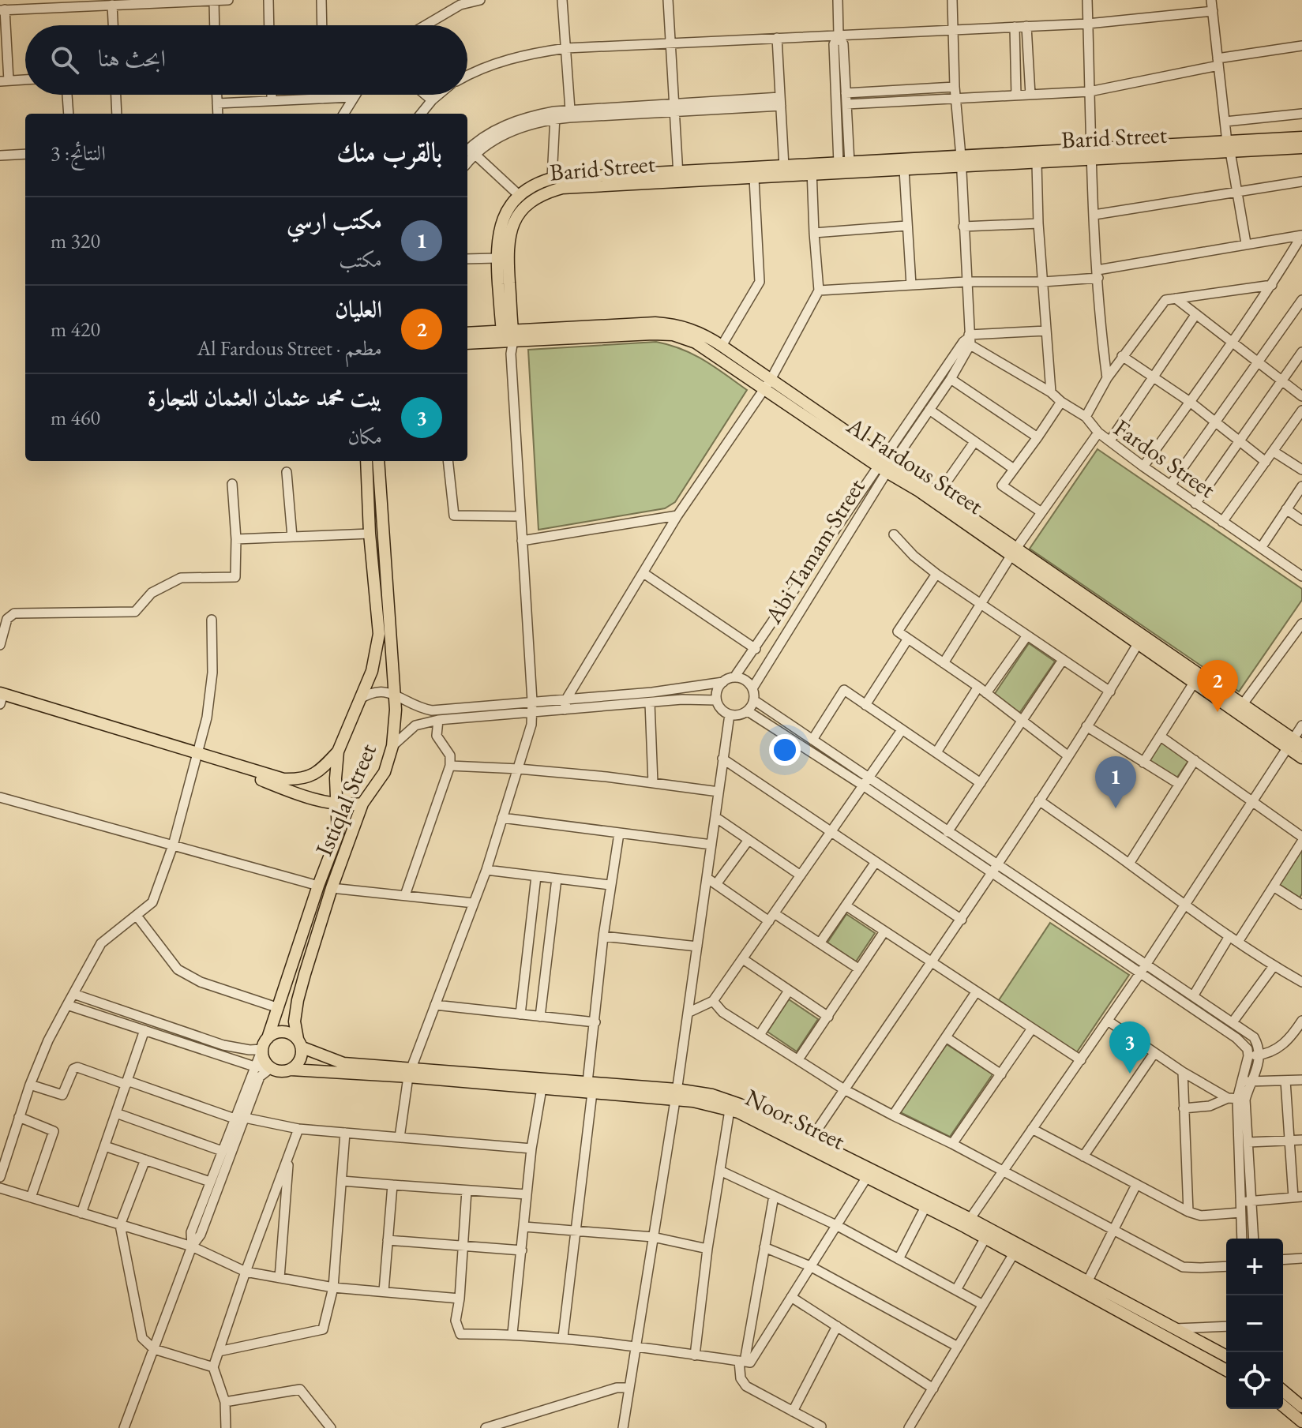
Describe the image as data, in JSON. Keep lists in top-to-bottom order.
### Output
{
  "streets": {
    "main road": [
      "Barid Street",
      "Al Fardous Street",
      "Istiqlal Street",
      "Noor Street"
    ],
    "street": ["Fardos Street", "Abi Tamam Street"]
  },
  "crossings": [
    ["Barid Street", "Al Fardous Street"],
    ["Barid Street", "Noor Street"],
    ["Fardos Street", "Al Fardous Street"],
    ["Al Fardous Street", "Abi Tamam Street"],
    ["Istiqlal Street", "Noor Street"]
  ],
  "page": {
    "search": "ابحث هنا",
    "heading": ["بالقرب منك", "النتائج: 3"],
    "list": [
      {
        "mark": "1",
        "name": "مكتب ارسي",
        "note": "مكتب",
        "value": "320 m"
      },
      {
        "mark": "2",
        "name": "العليان",
        "note": "مطعم · Al Fardous Street",
        "value": "420 m"
      },
      {
        "mark": "3",
        "name": "بيت محمد عثمان العثمان للتجارة",
        "note": "مكان",
        "value": "460 m"
      }
    ],
    "pins": ["2", "1", "3"],
    "map_buttons": ["+", "−"]
  }
}
